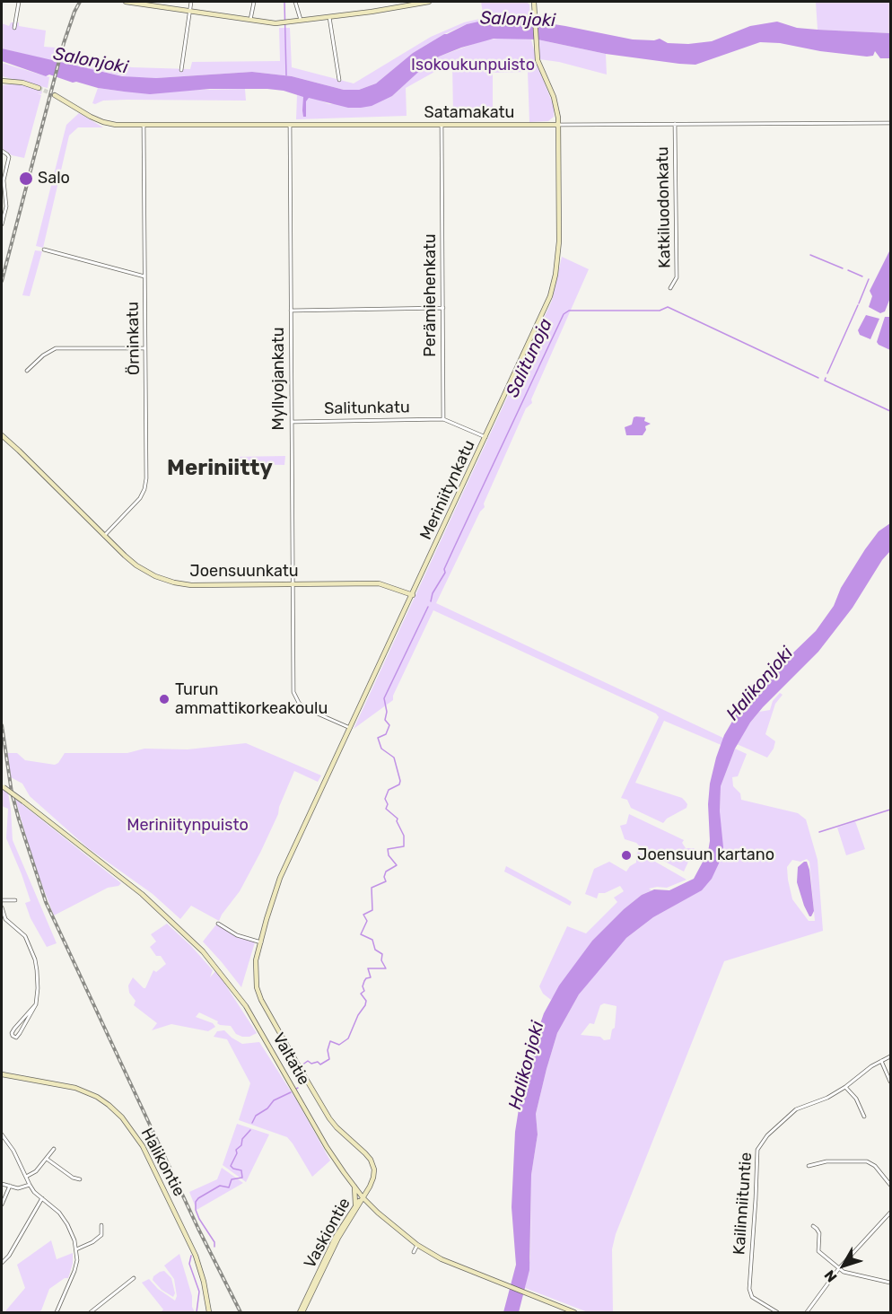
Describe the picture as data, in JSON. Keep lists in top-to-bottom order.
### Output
{
  "streets": {
    "main road": [
      "Satamakatu",
      "Meriniitynkatu",
      "Joensuunkatu",
      "Valtatie",
      "Halikontie",
      "Vaskiontie"
    ],
    "street": [
      "Katkiluodonkatu",
      "Perämiehenkatu",
      "Örninkatu",
      "Myllyojankatu",
      "Salitunkatu",
      "Kailinniituntie"
    ]
  },
  "crossings": [
    ["Satamakatu", "Katkiluodonkatu"],
    ["Satamakatu", "Perämiehenkatu"],
    ["Satamakatu", "Örninkatu"],
    ["Satamakatu", "Myllyojankatu"],
    ["Satamakatu", "Meriniitynkatu"],
    ["Perämiehenkatu", "Salitunkatu"],
    ["Örninkatu", "Joensuunkatu"],
    ["Myllyojankatu", "Salitunkatu"],
    ["Myllyojankatu", "Meriniitynkatu"],
    ["Myllyojankatu", "Joensuunkatu"],
    ["Meriniitynkatu", "Joensuunkatu"],
    ["Meriniitynkatu", "Valtatie"],
    ["Meriniitynkatu", "Vaskiontie"],
    ["Valtatie", "Vaskiontie"]
  ],
  "districts": ["Meriniitty"],
  "water": ["Salonjoki", "Salitunoja", "Halikonjoki"],
  "parks": ["Isokoukunpuisto", "Meriniitynpuisto"],
  "places": ["Salo", "Turun ammattikorkeakoulu", "Joensuun kartano"],
  "north": "bottom left"
}
